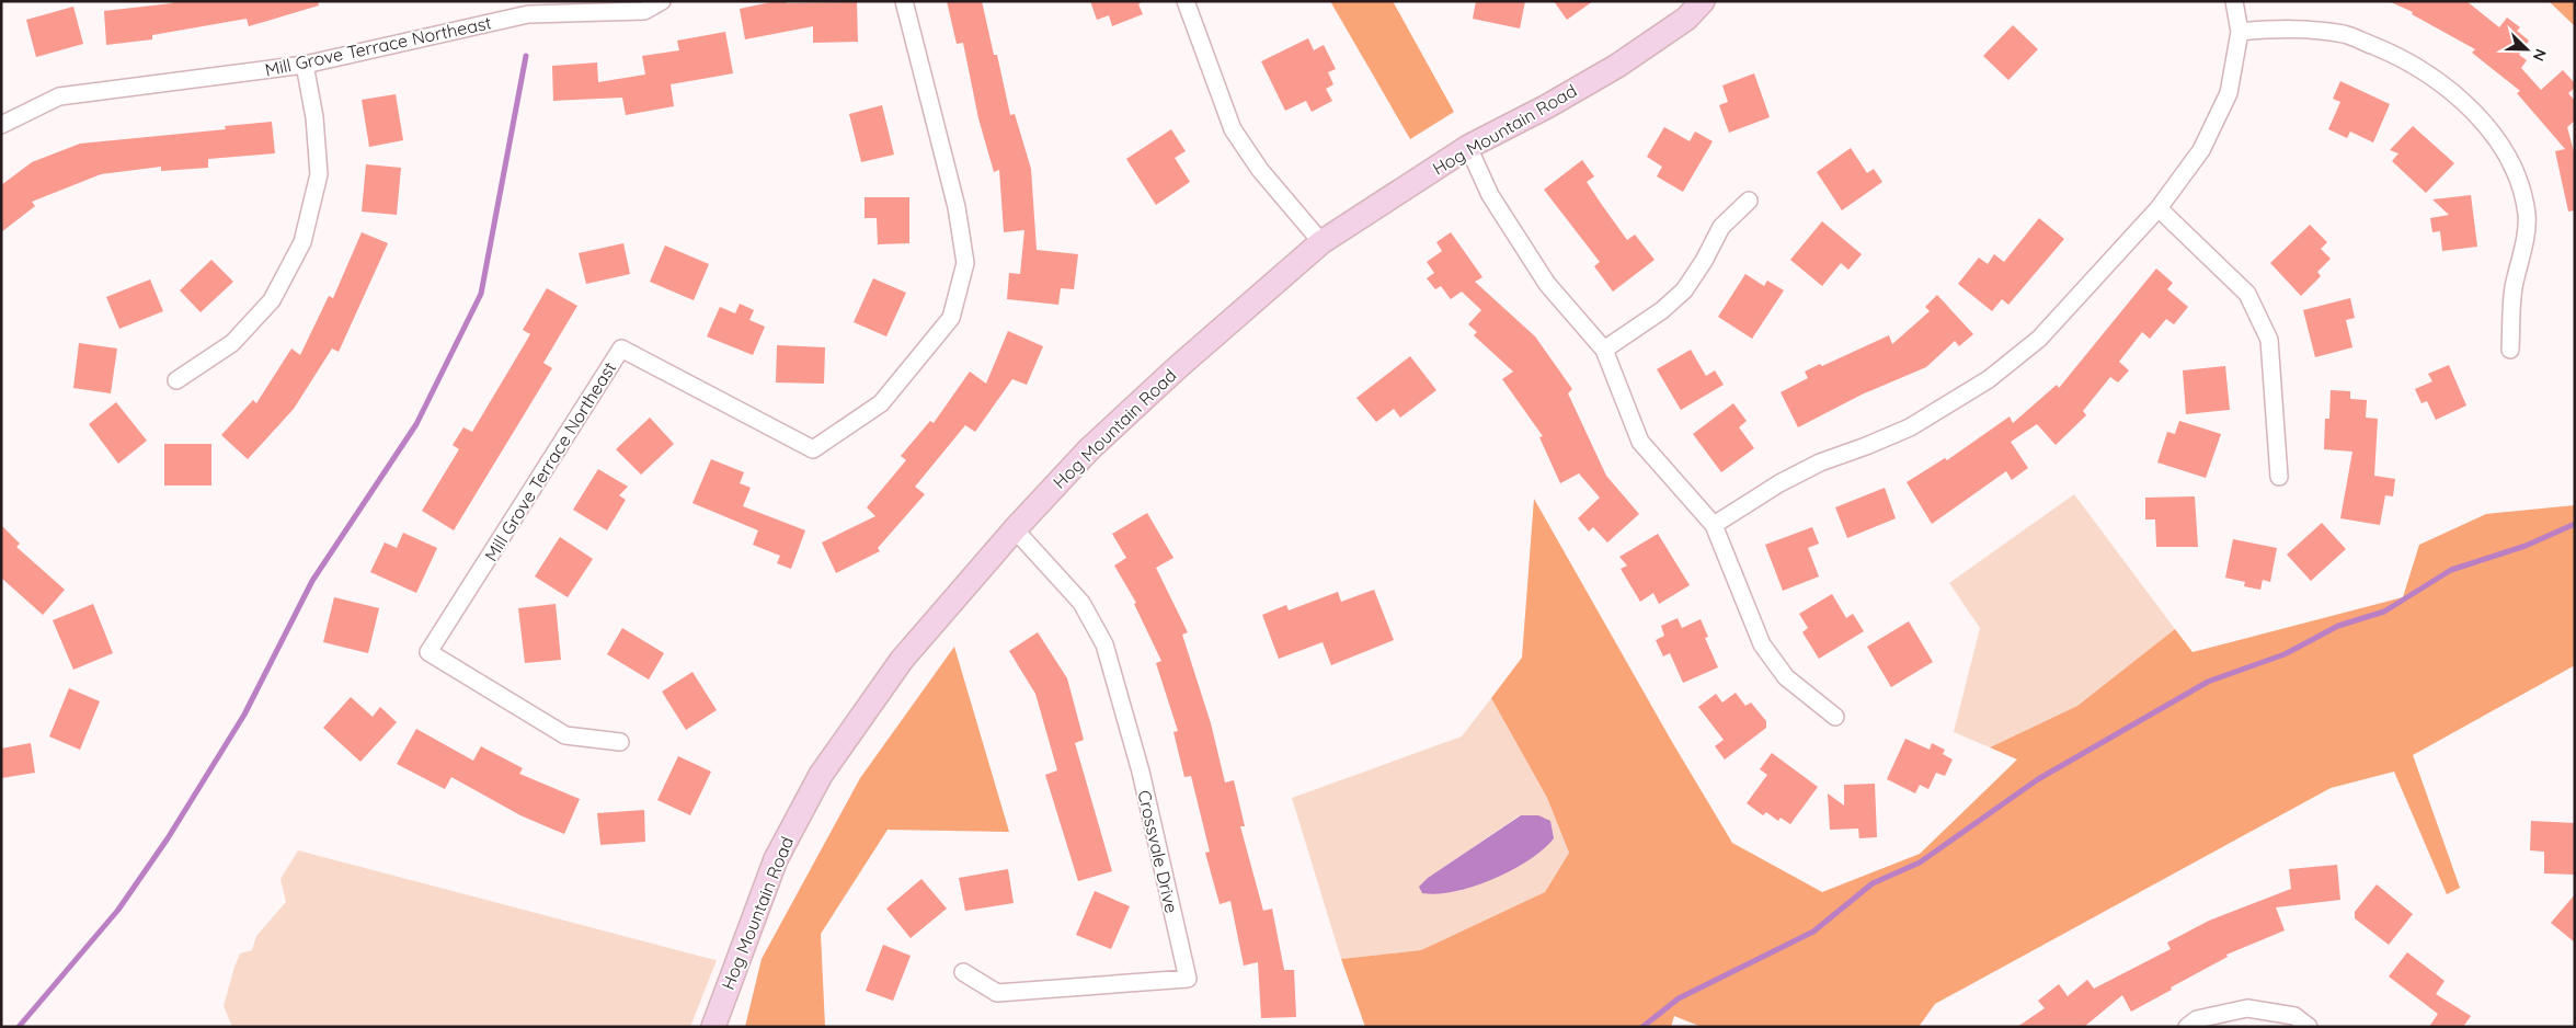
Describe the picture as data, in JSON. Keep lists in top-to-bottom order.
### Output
{
  "streets": {
    "street": ["Mill Grove Terrace Northeast", "Hog Mountain Road", "Crossvale Drive"]
  },
  "crossings": [
    ["Hog Mountain Road", "Crossvale Drive"]
  ],
  "north": "bottom right"
}
